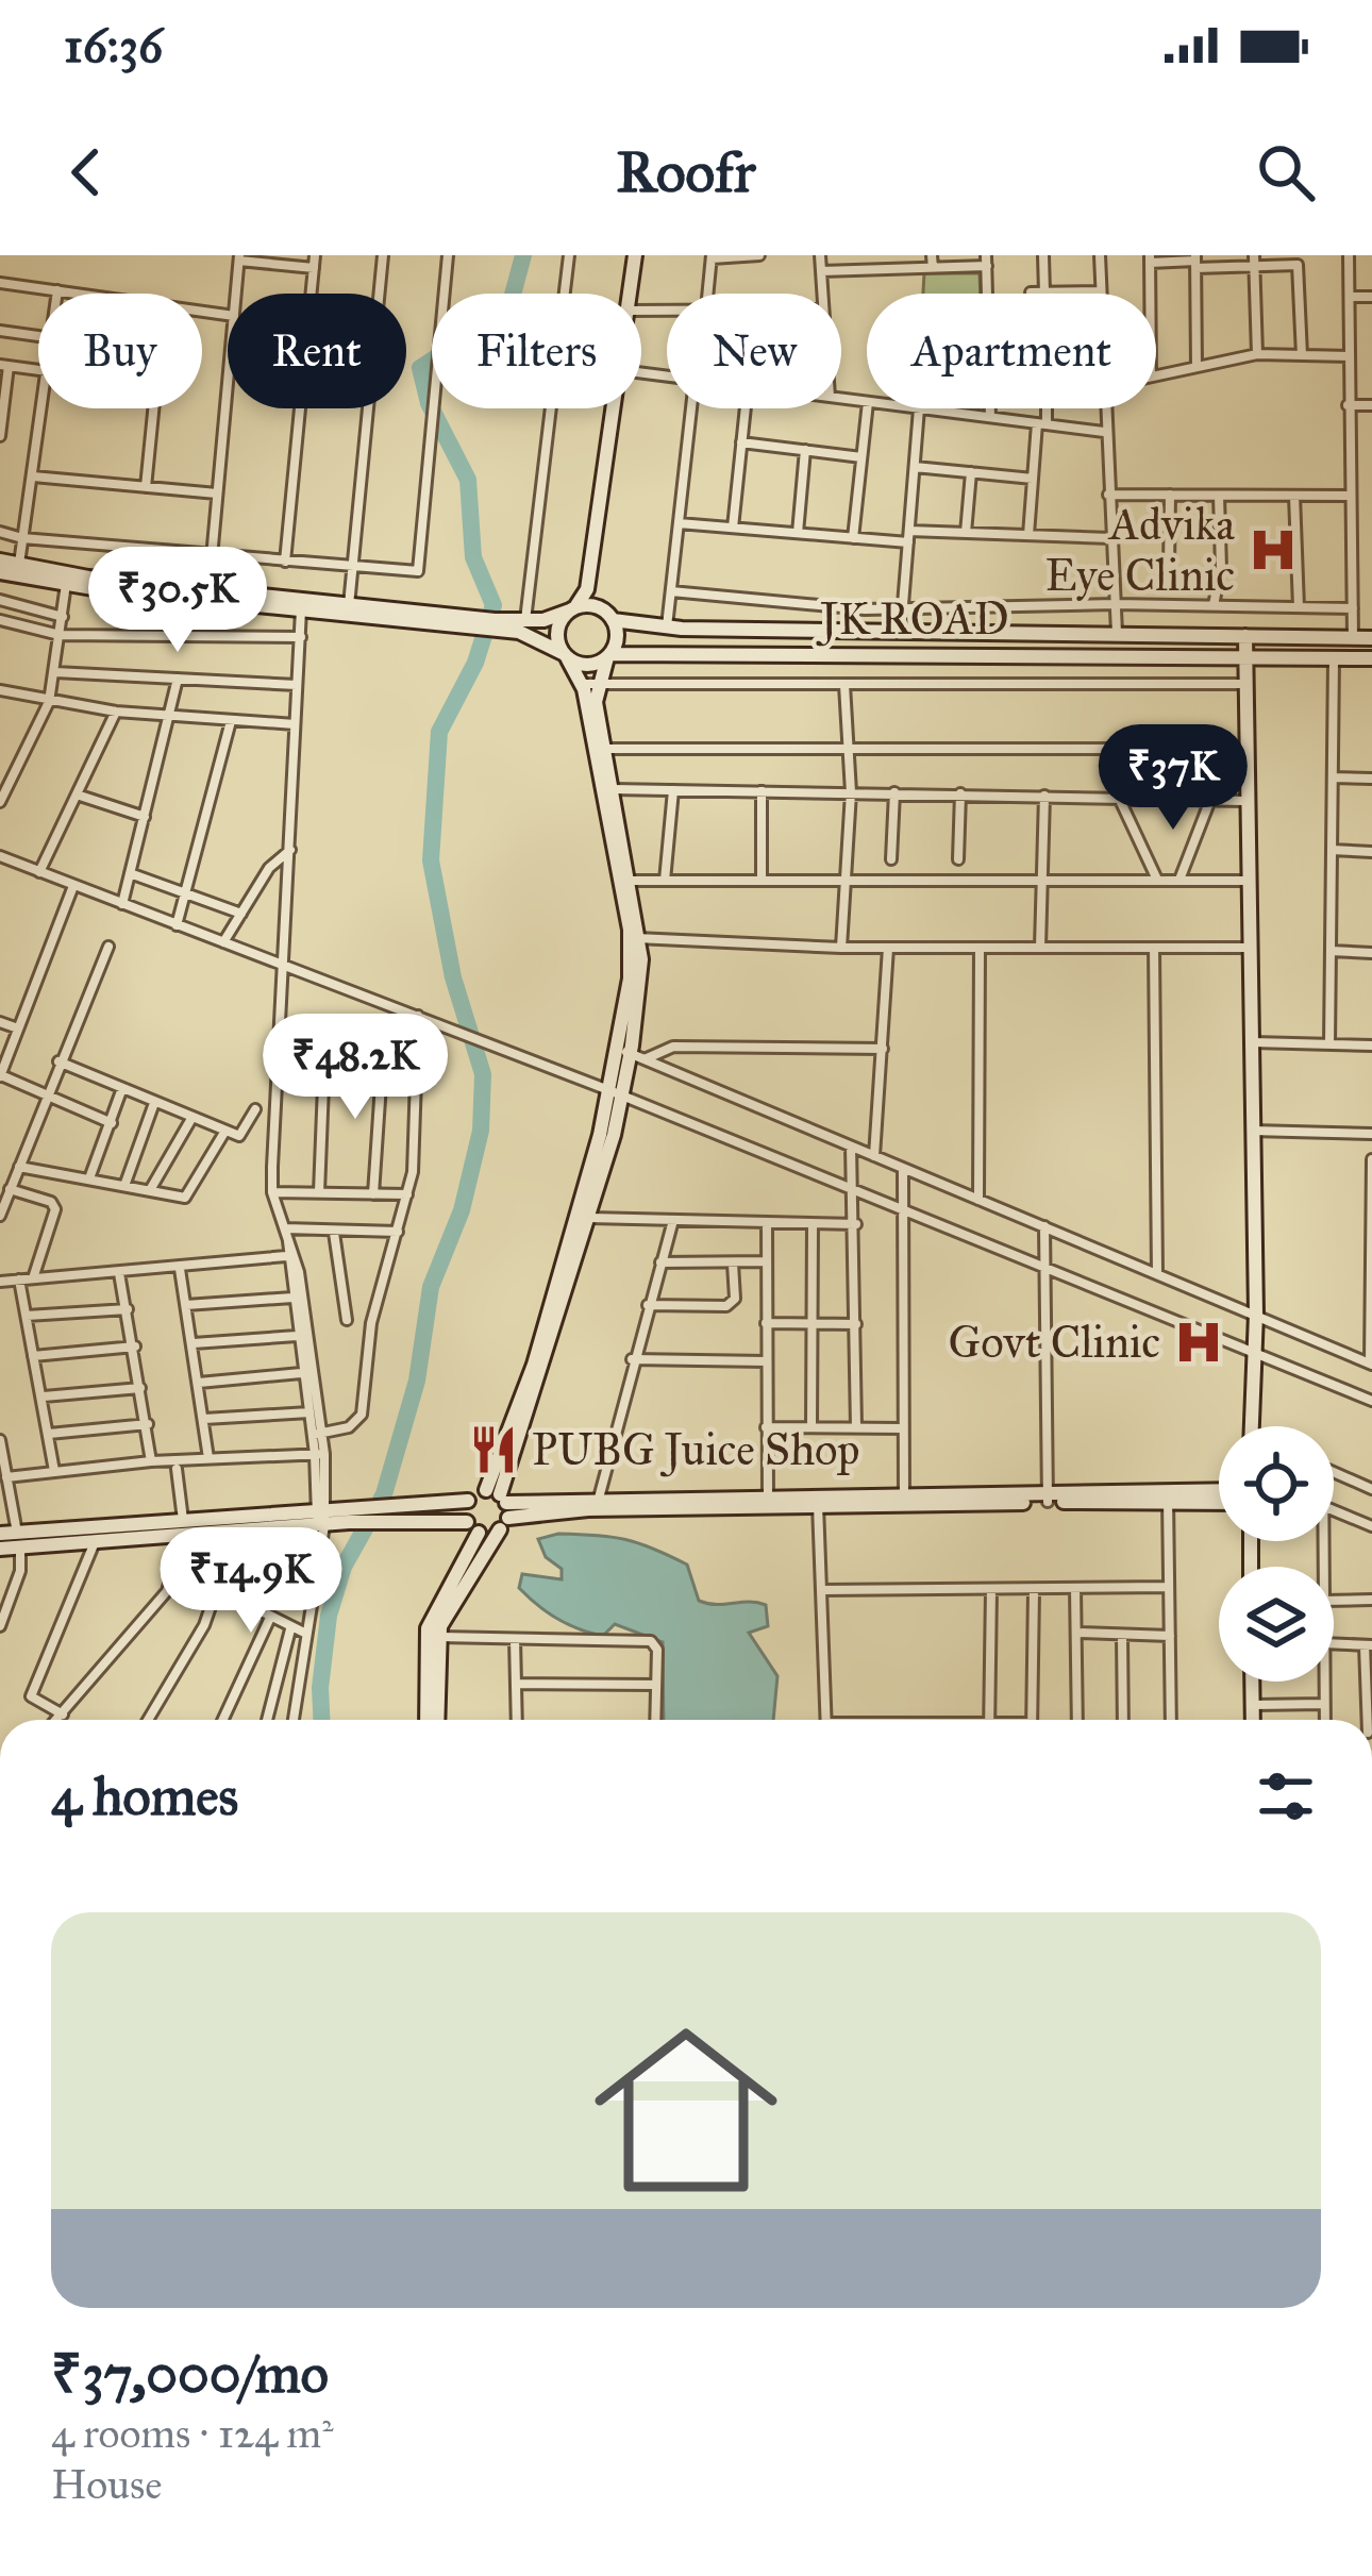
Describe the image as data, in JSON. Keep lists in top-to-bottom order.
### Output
{
  "streets": {
    "street": ["JK ROAD"]
  },
  "places": {
    "hospital": ["Advika Eye Clinic", "Govt Clinic"],
    "restaurant": ["PUBG Juice Shop"]
  },
  "page": {
    "status": "16:36",
    "header": "Roofr",
    "chip": [
      "Buy",
      "Rent",
      "Filters",
      "New",
      "Apartment"
    ],
    "price": [
      "₹30.5K",
      "₹37K",
      "₹48.2K",
      "₹14.9K"
    ],
    "heading": "4 homes",
    "list": [
      {
        "name": "₹37,000/mo",
        "note": "4 rooms · 124 m² · House"
      }
    ]
  }
}
